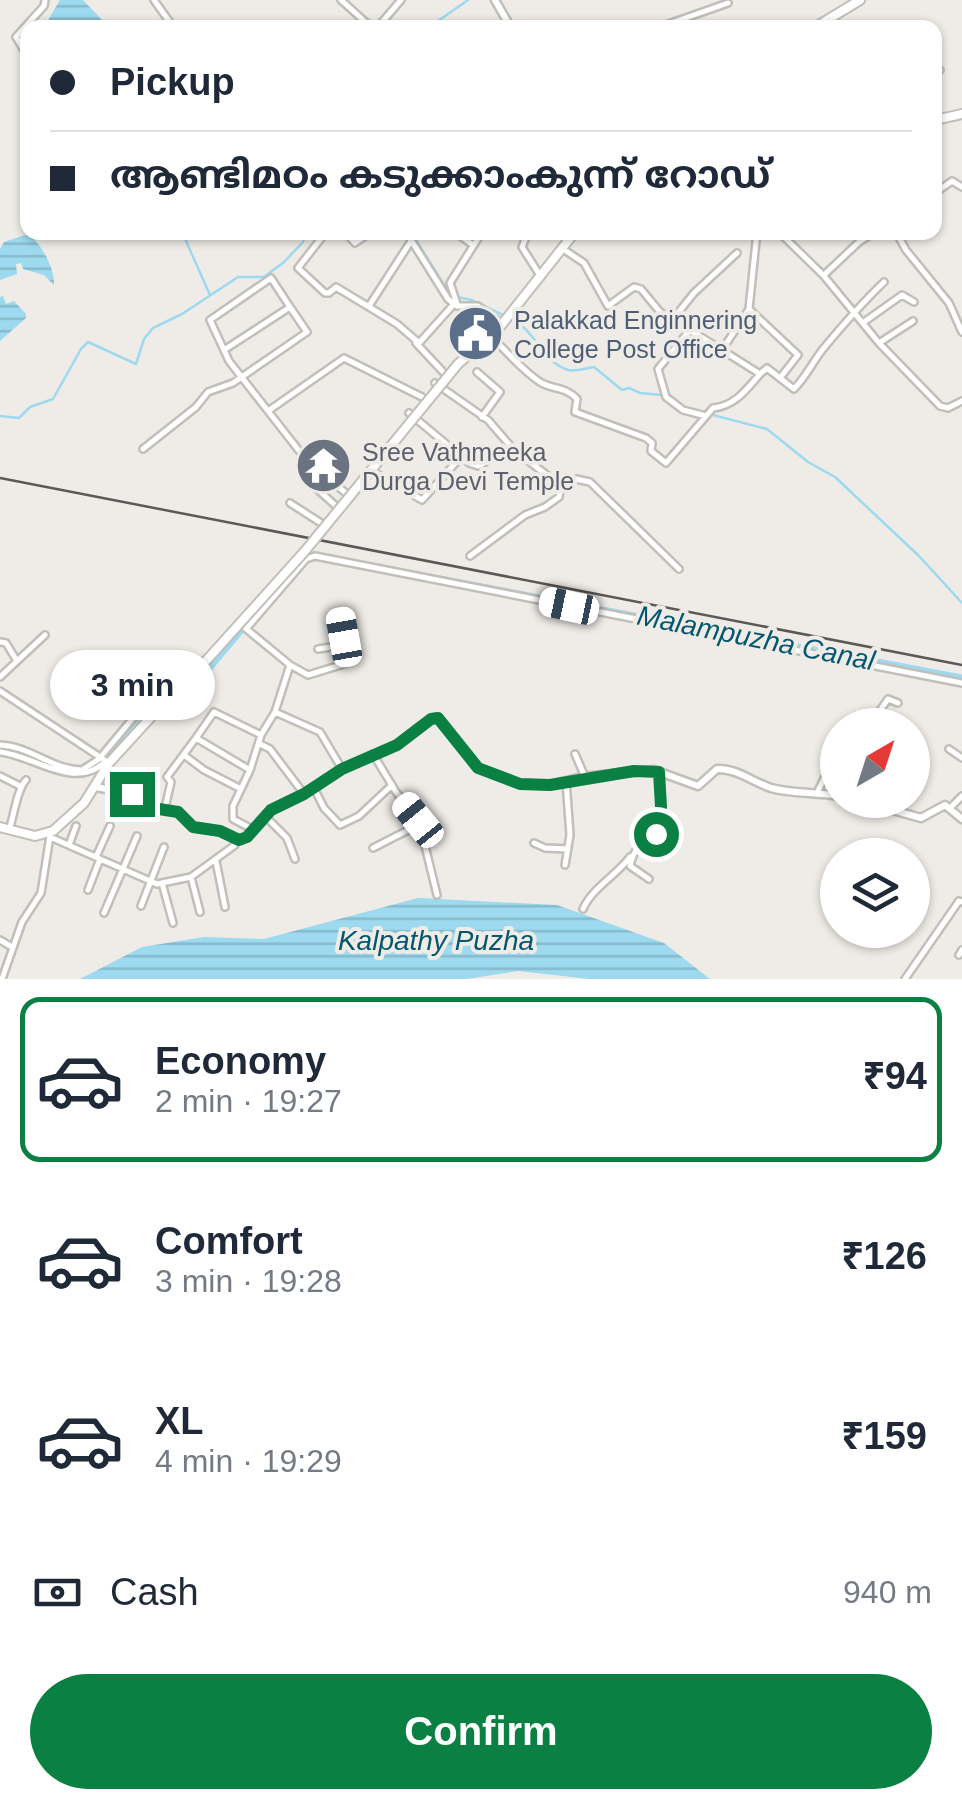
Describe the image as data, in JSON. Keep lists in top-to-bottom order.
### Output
{
  "water": ["Malampuzha Canal", "Kalpathy Puzha"],
  "places": {
    "public building": ["Palakkad Enginnering College Post Office"],
    "temple": ["Sree Vathmeeka Durga Devi Temple"]
  },
  "north": "top right",
  "page": {
    "banner": ["Pickup", "ആണ്ടിമഠം കടുക്കാംകുന്ന് റോഡ്"],
    "bubble": "3 min",
    "list": [
      {
        "name": "Economy",
        "note": "2 min · 19:27",
        "value": "₹94"
      },
      {
        "name": "Comfort",
        "note": "3 min · 19:28",
        "value": "₹126"
      },
      {
        "name": "XL",
        "note": "4 min · 19:29",
        "value": "₹159"
      }
    ],
    "pay": ["Cash", "940 m"],
    "buttons": "Confirm"
  }
}
